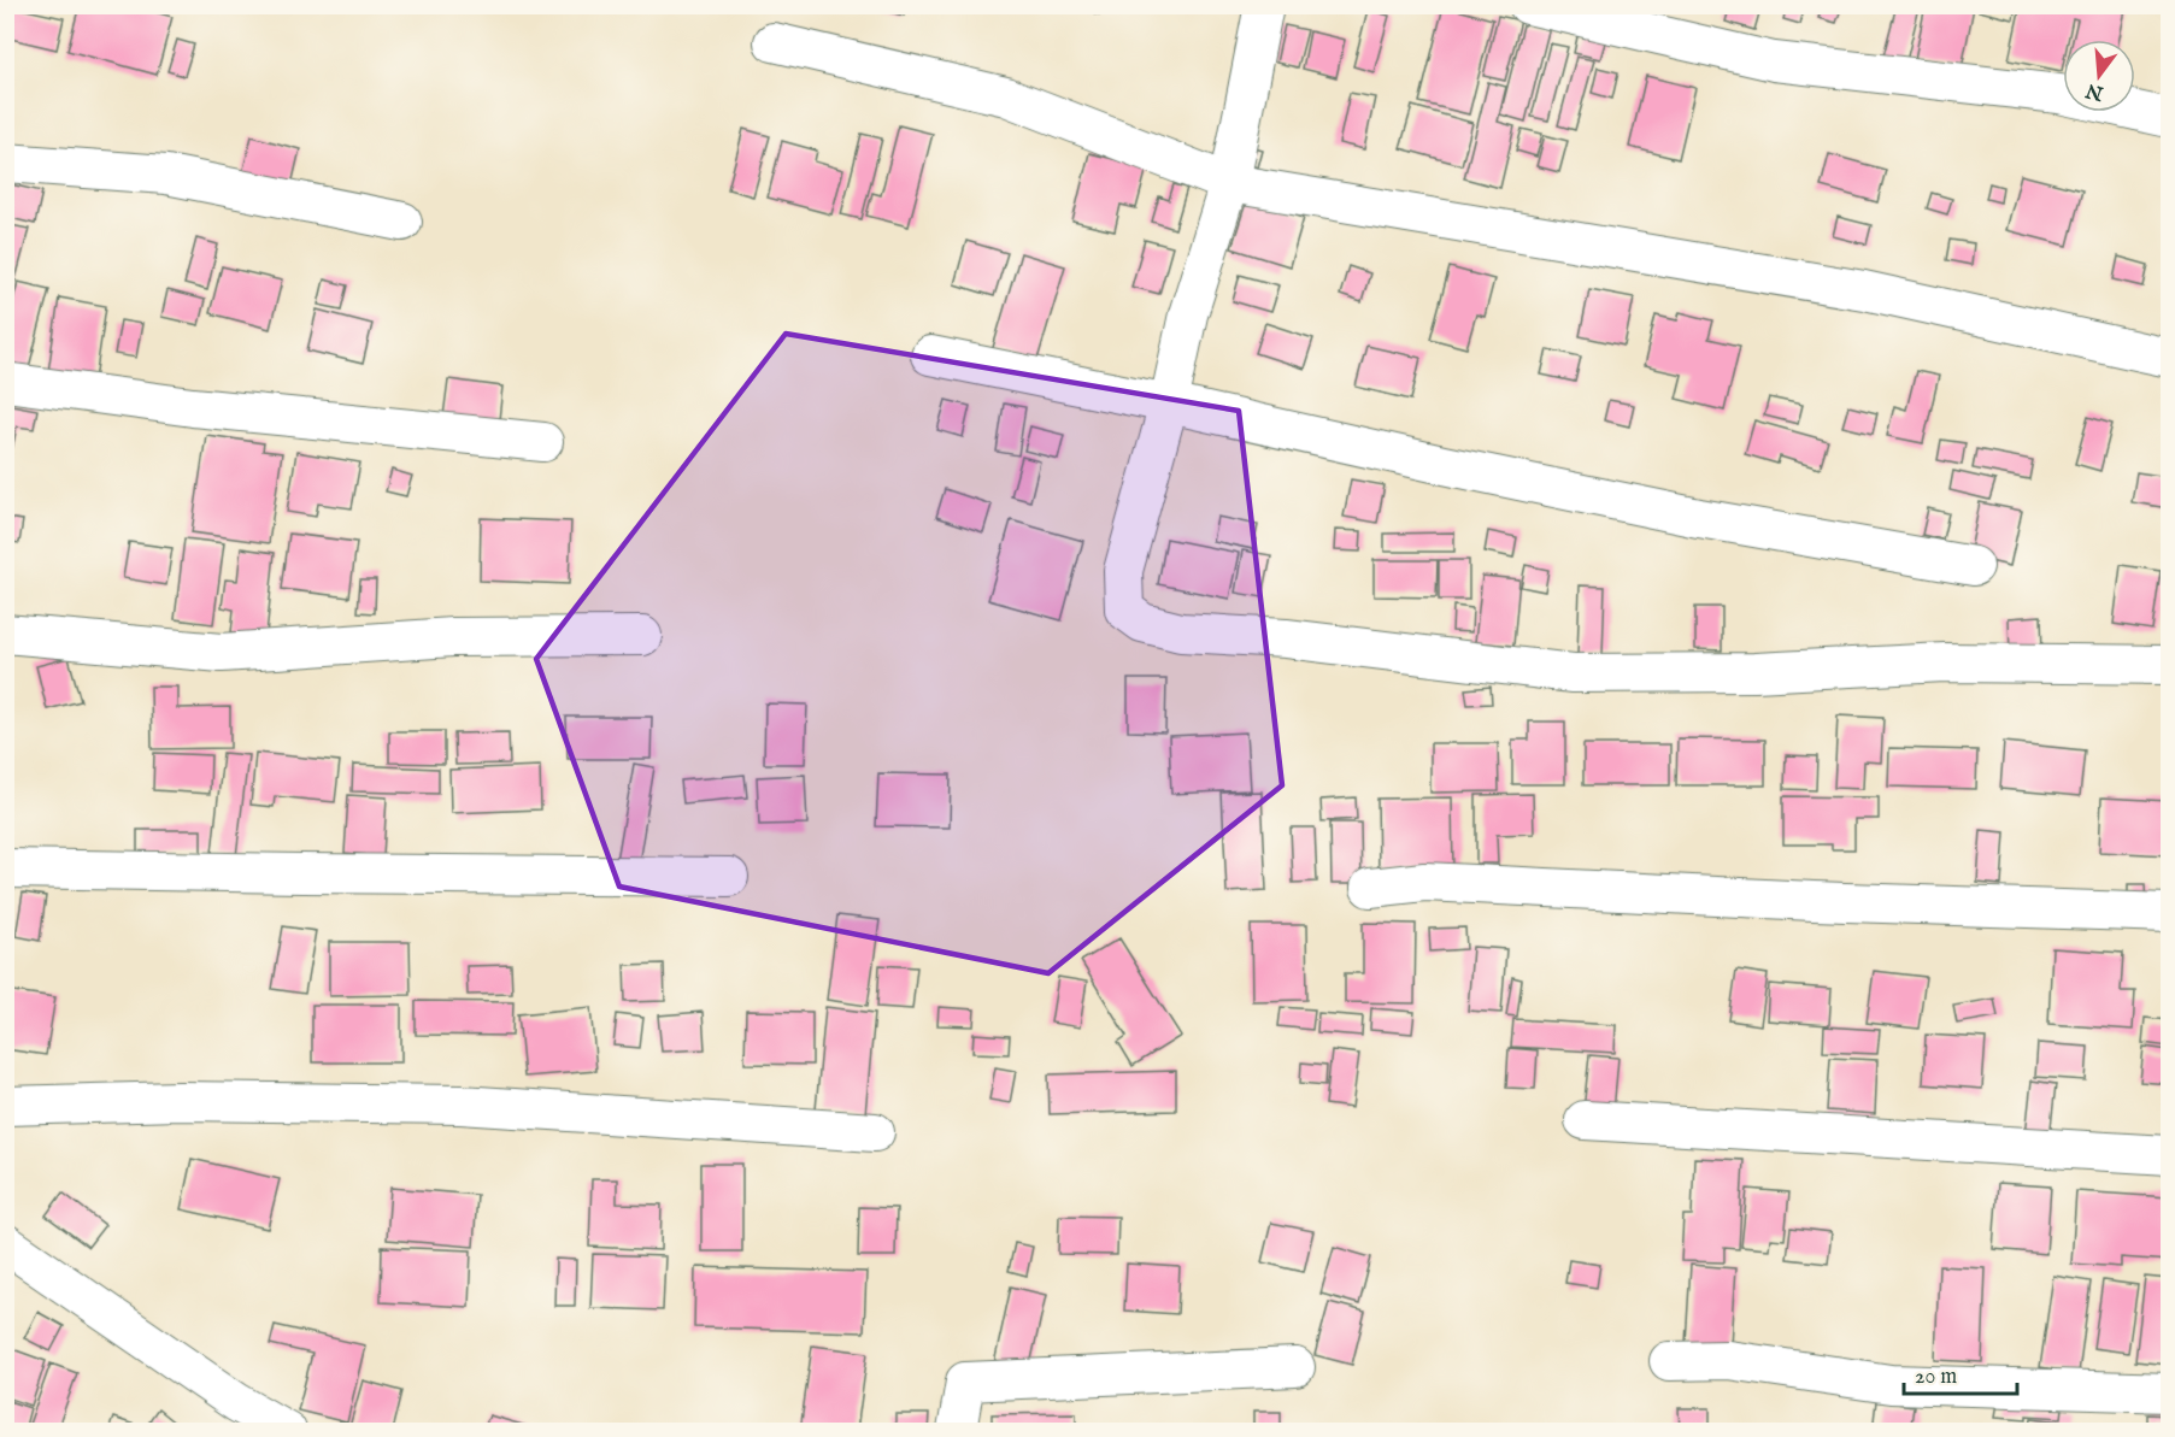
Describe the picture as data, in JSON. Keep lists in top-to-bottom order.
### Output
{
  "scale_bar": "20 m",
  "north": "bottom"
}
